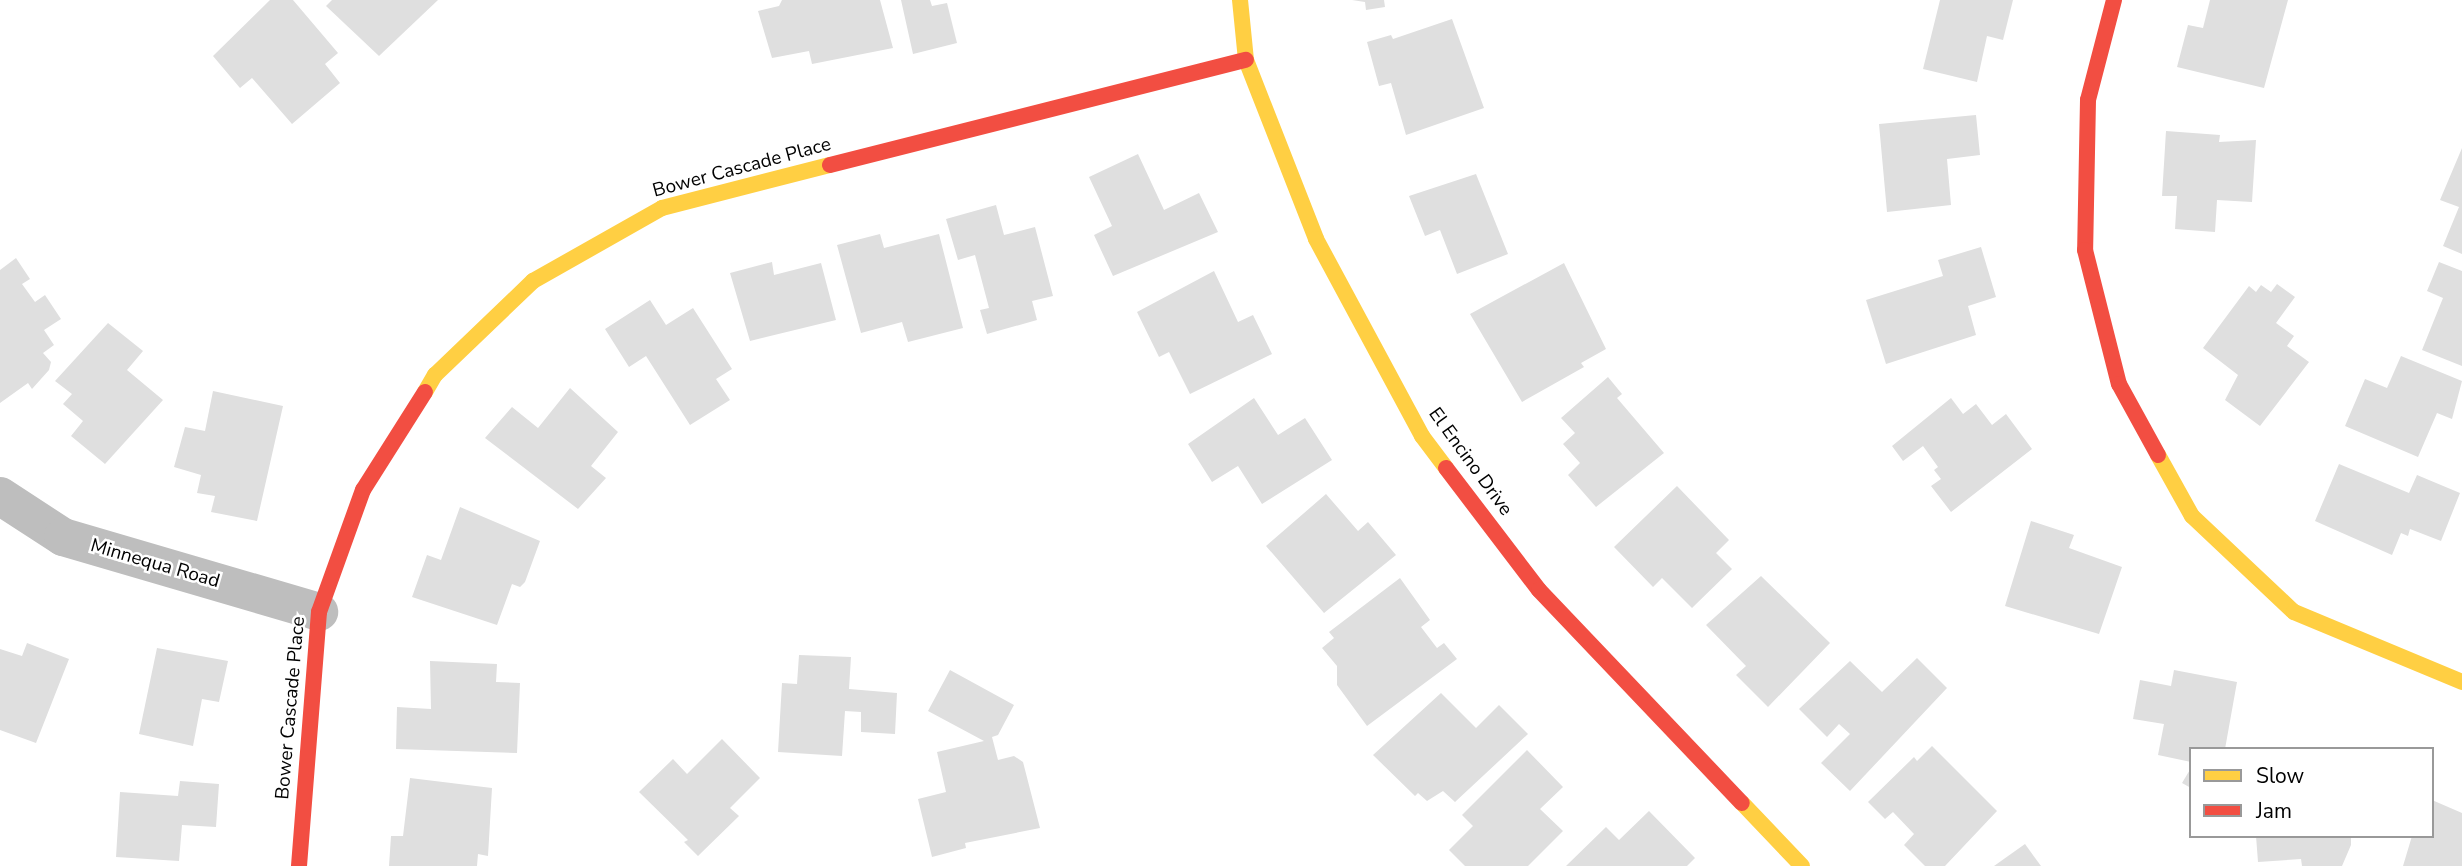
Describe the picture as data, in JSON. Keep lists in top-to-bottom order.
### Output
{
  "streets": {
    "street": ["Bower Cascade Place", "El Encino Drive", "Minnequa Road"]
  },
  "crossings": [
    ["Bower Cascade Place", "El Encino Drive"],
    ["Bower Cascade Place", "Minnequa Road"]
  ],
  "legend": ["Slow", "Jam"]
}
